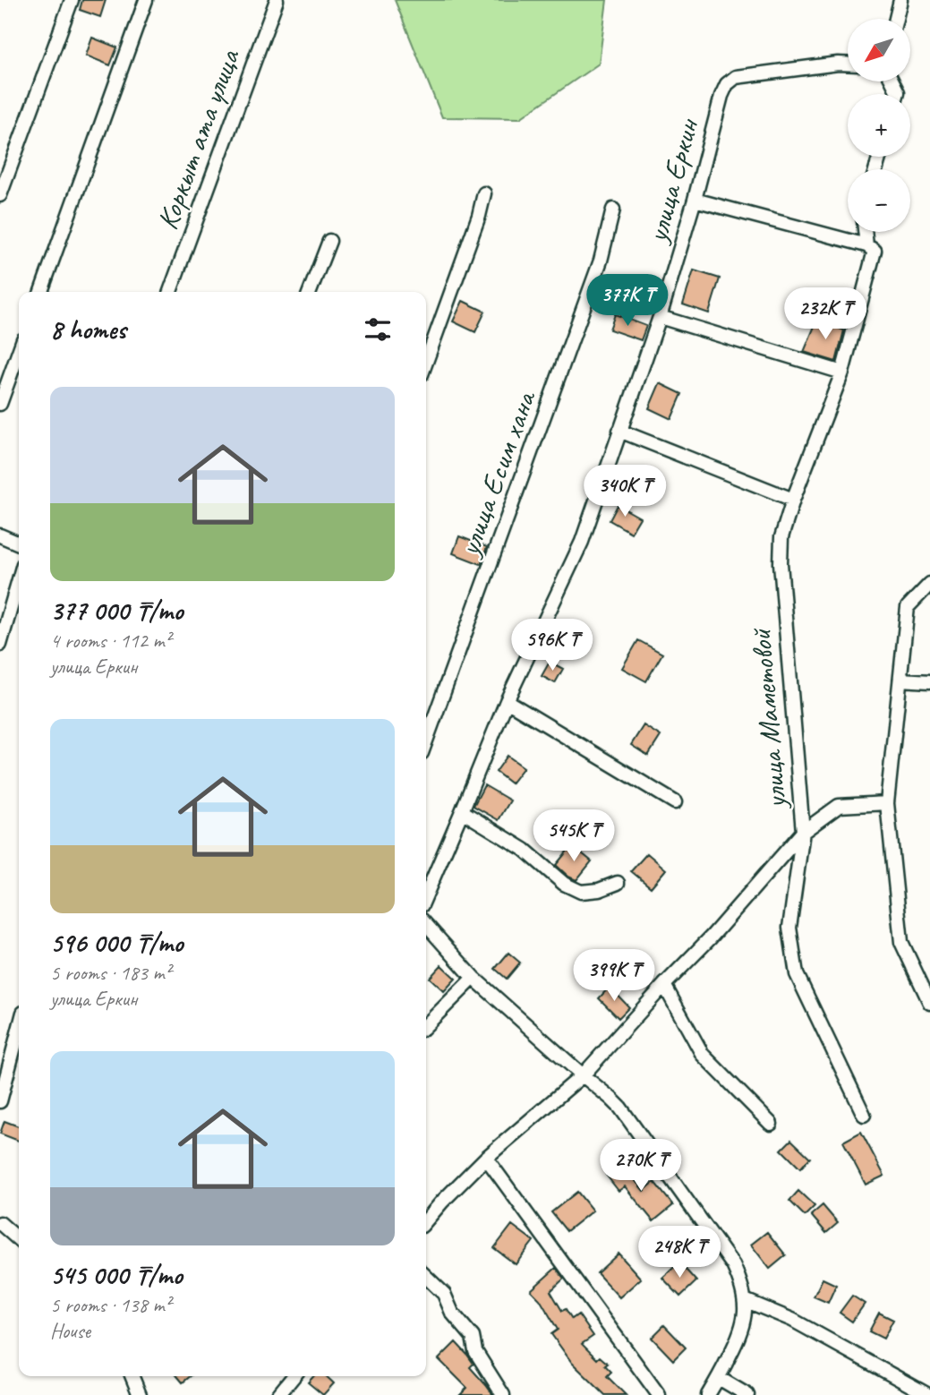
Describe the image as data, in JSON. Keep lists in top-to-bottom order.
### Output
{
  "streets": {
    "street": [
      "Коркыт ата улица",
      "улица Еркин",
      "улица Есим хана",
      "улица Маметовой"
    ]
  },
  "north": "bottom left",
  "page": {
    "map_buttons": ["+", "−"],
    "price": [
      "377K ₸",
      "232K ₸",
      "340K ₸",
      "596K ₸",
      "545K ₸",
      "399K ₸",
      "270K ₸",
      "248K ₸"
    ],
    "heading": "8 homes",
    "list": [
      {
        "name": "377 000 ₸/mo",
        "note": "4 rooms · 112 m² · улица Еркин"
      },
      {
        "name": "596 000 ₸/mo",
        "note": "5 rooms · 183 m² · улица Еркин"
      },
      {
        "name": "545 000 ₸/mo",
        "note": "5 rooms · 138 m² · House"
      }
    ]
  }
}
